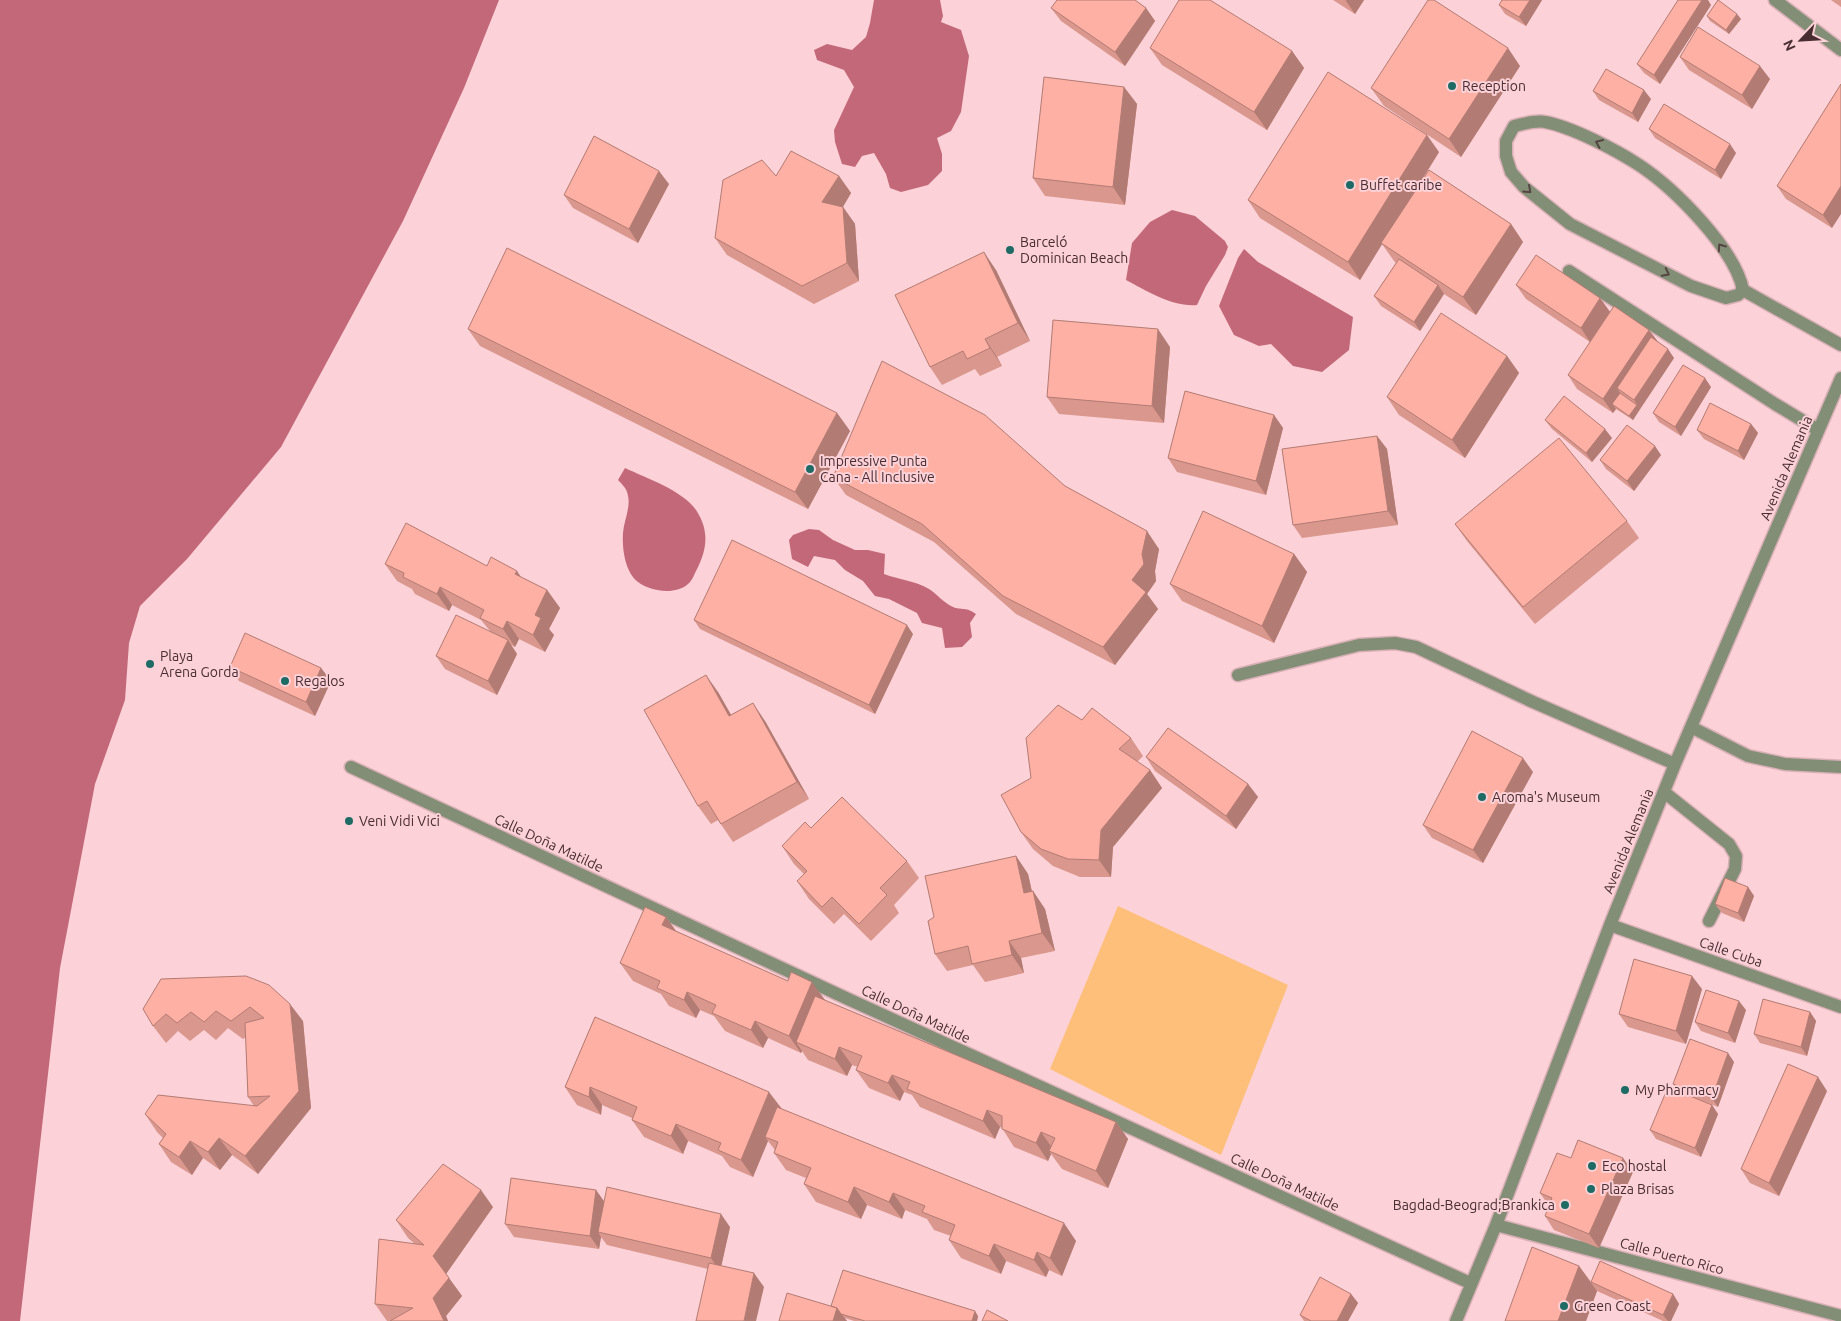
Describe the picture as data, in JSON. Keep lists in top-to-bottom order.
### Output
{
  "streets": {
    "street": [
      "Avenida Alemania",
      "Calle Doña Matilde",
      "Calle Cuba",
      "Calle Puerto Rico"
    ]
  },
  "crossings": [
    ["Avenida Alemania", "Calle Doña Matilde"],
    ["Avenida Alemania", "Calle Cuba"],
    ["Avenida Alemania", "Calle Puerto Rico"]
  ],
  "places": [
    "Reception",
    "Buffet caribe",
    "Barceló Dominican Beach",
    "Impressive Punta Cana - All Inclusive",
    "Playa Arena Gorda",
    "Regalos",
    "Aroma's Museum",
    "Veni Vidi Vici",
    "My Pharmacy",
    "Eco hostal",
    "Plaza Brisas",
    "Bagdad-Beograd;Brankica",
    "Green Coast"
  ],
  "north": "bottom left"
}
